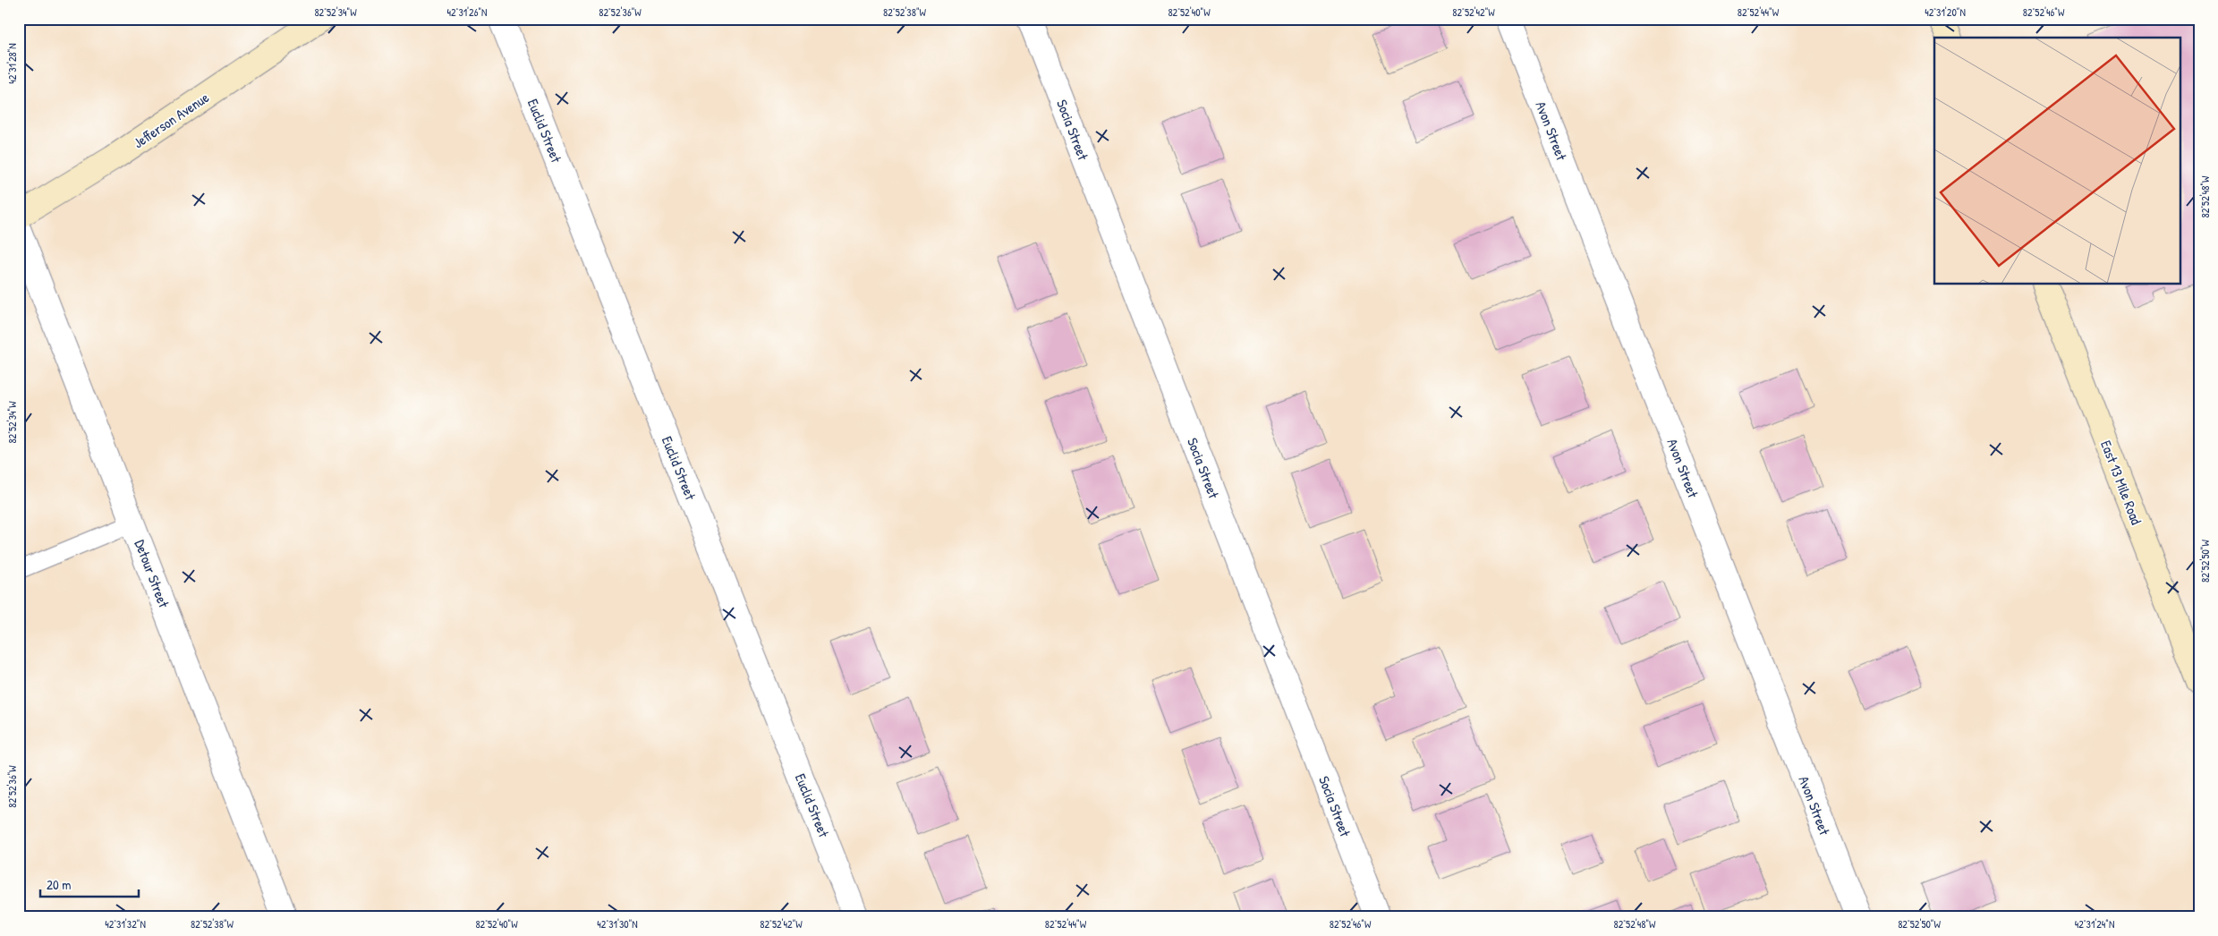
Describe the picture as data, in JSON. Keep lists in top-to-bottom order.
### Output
{
  "streets": {
    "main road": ["Jefferson Avenue", "East 13 Mile Road"],
    "street": [
      "Socia Street",
      "Euclid Street",
      "Avon Street",
      "Detour Street"
    ]
  },
  "scale_bar": "20 m",
  "coordinates": [
    "82°52'34\"W",
    "42°31'26\"N",
    "82°52'36\"W",
    "82°52'38\"W",
    "82°52'40\"W",
    "82°52'42\"W",
    "82°52'44\"W",
    "42°31'20\"N",
    "82°52'46\"W",
    "42°31'28\"N",
    "82°52'48\"W",
    "82°52'50\"W",
    "42°31'32\"N",
    "42°31'30\"N",
    "42°31'24\"N"
  ]
}
